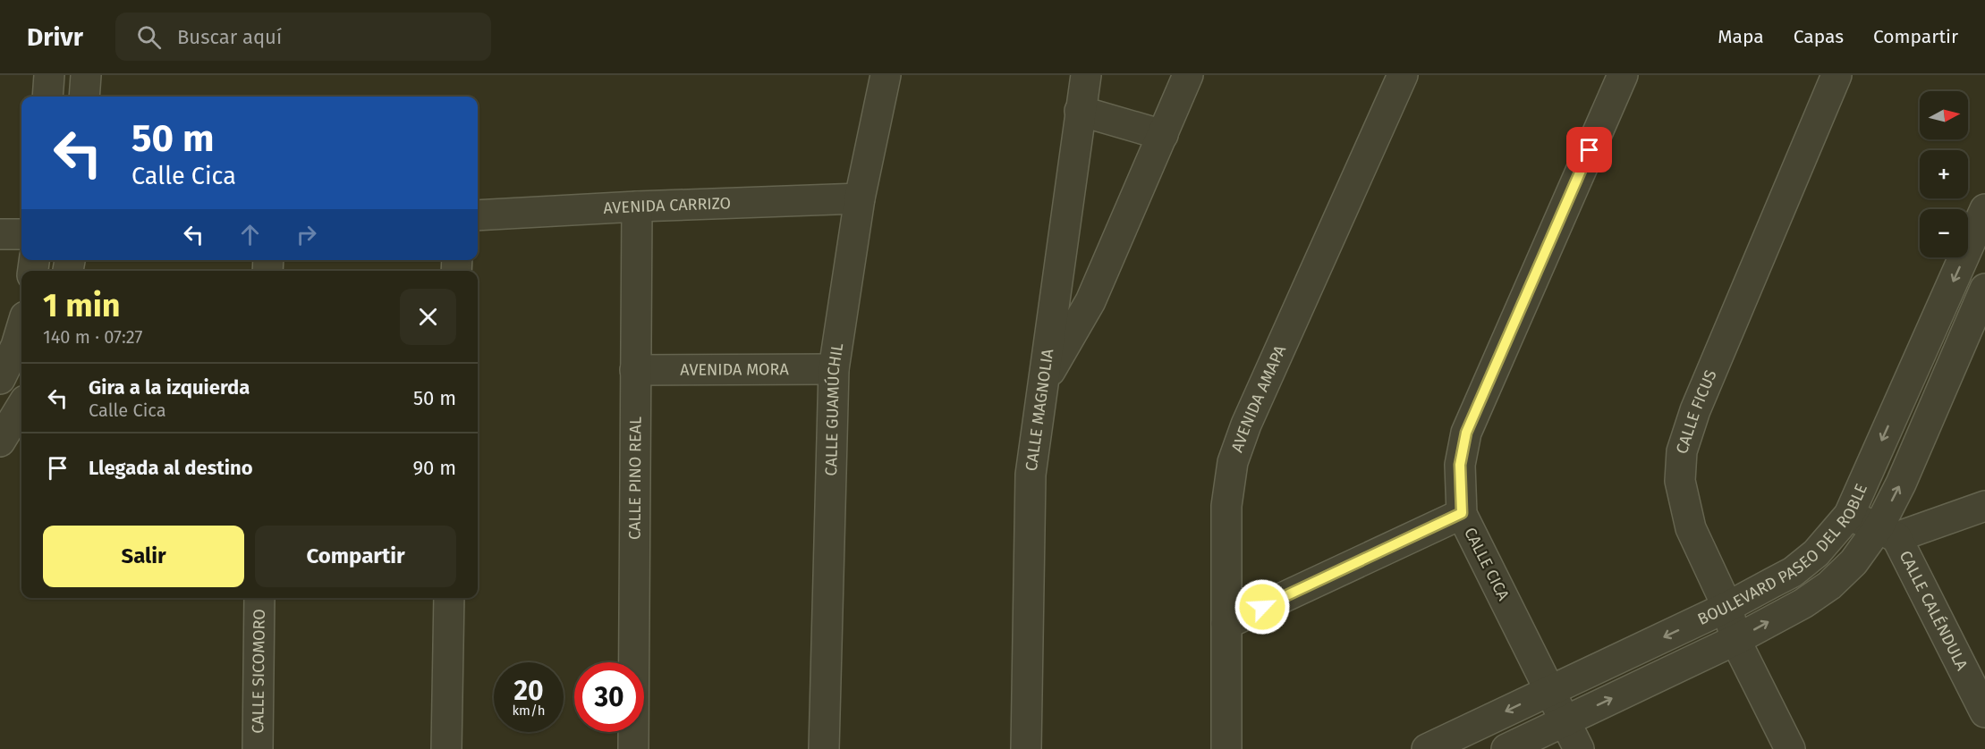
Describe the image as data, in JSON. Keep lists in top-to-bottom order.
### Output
{
  "streets": {
    "street": [
      "AVENIDA CARRIZO",
      "AVENIDA MORA",
      "AVENIDA AMAPA",
      "CALLE GUAMÚCHIL",
      "CALLE MAGNOLIA",
      "CALLE FICUS",
      "CALLE PINO REAL",
      "BOULEVARD PASEO DEL ROBLE",
      "CALLE CICA",
      "CALLE CALÉNDULA",
      "CALLE SICOMORO"
    ]
  },
  "crossings": [
    ["AVENIDA CARRIZO", "CALLE GUAMÚCHIL"],
    ["AVENIDA CARRIZO", "CALLE PINO REAL"],
    ["AVENIDA MORA", "CALLE GUAMÚCHIL"],
    ["AVENIDA MORA", "CALLE PINO REAL"],
    ["CALLE FICUS", "BOULEVARD PASEO DEL ROBLE"],
    ["BOULEVARD PASEO DEL ROBLE", "CALLE CICA"]
  ],
  "north": "right",
  "page": {
    "header": "Drivr",
    "search": "Buscar aquí",
    "nav": ["Mapa", "Capas", "Compartir"],
    "map_buttons": ["+", "−"],
    "turn": ["50 m", "Calle Cica"],
    "heading": ["1 min", "140 m · 07:27"],
    "list": [
      {
        "name": "Gira a la izquierda",
        "note": "Calle Cica",
        "value": "50 m"
      },
      {
        "name": "Llegada al destino",
        "value": "90 m"
      }
    ],
    "buttons": ["Salir", "Compartir"],
    "speed": "20 km/h",
    "limit": "30"
  }
}
